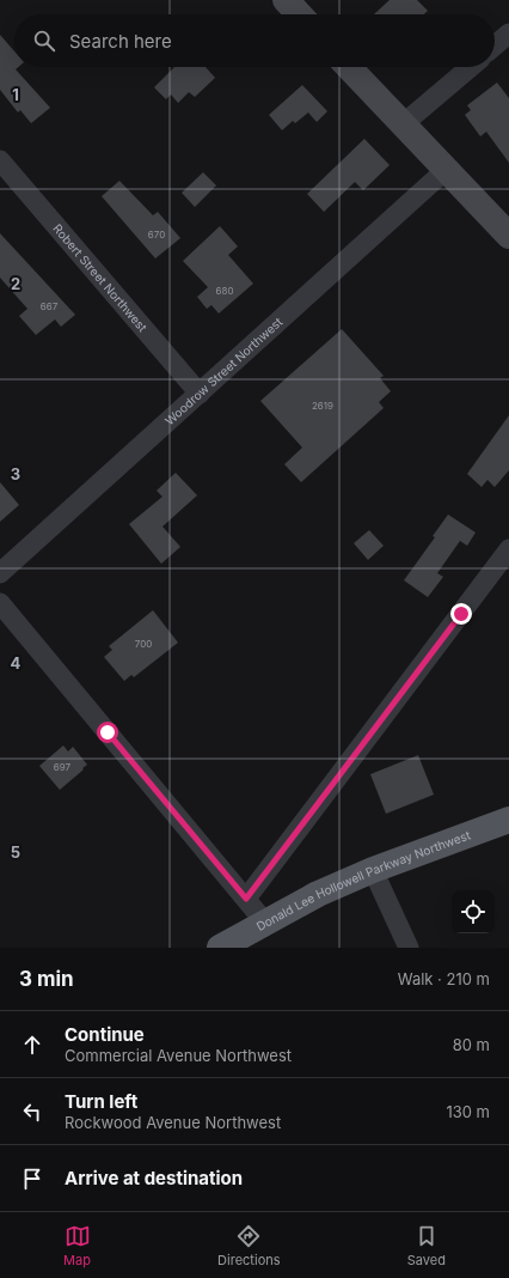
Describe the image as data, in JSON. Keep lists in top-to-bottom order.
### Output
{
  "streets": {
    "main road": ["Donald Lee Hollowell Parkway Northwest"],
    "street": ["Robert Street Northwest", "Woodrow Street Northwest"]
  },
  "crossings": [
    ["Robert Street Northwest", "Woodrow Street Northwest"]
  ],
  "house_numbers": [
    "670",
    "680",
    "667",
    "2619",
    "700",
    "697"
  ],
  "page": {
    "search": "Search here",
    "heading": ["3 min", "Walk · 210 m"],
    "list": [
      ["Continue", "Commercial Avenue Northwest", "80 m"],
      ["Turn left", "Rockwood Avenue Northwest", "130 m"],
      "Arrive at destination"
    ],
    "nav": ["Map", "Directions", "Saved"]
  },
  "grid": {
    "rows": [
      "1",
      "2",
      "3",
      "4",
      "5"
    ]
  }
}
